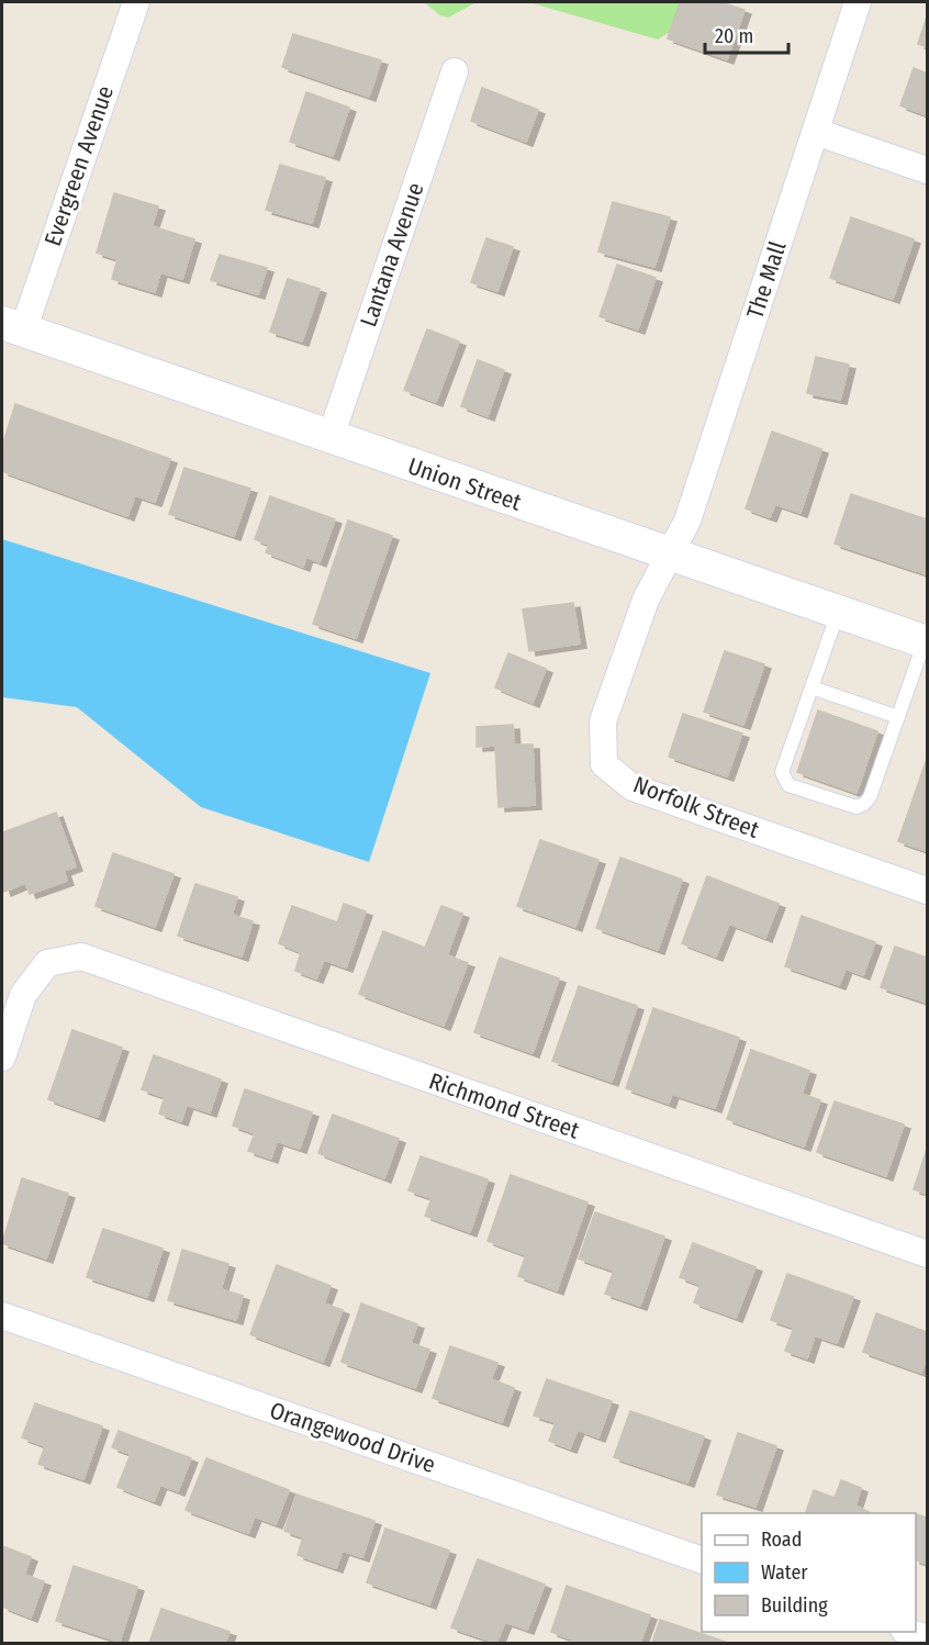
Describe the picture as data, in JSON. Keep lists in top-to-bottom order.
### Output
{
  "streets": {
    "street": [
      "Evergreen Avenue",
      "Lantana Avenue",
      "The Mall",
      "Union Street",
      "Norfolk Street",
      "Richmond Street",
      "Orangewood Drive"
    ]
  },
  "crossings": [
    ["Evergreen Avenue", "Union Street"],
    ["Lantana Avenue", "Union Street"],
    ["The Mall", "Union Street"],
    ["The Mall", "Norfolk Street"],
    ["Union Street", "Norfolk Street"]
  ],
  "legend": ["Road", "Water", "Building"],
  "scale_bar": "20 m"
}
